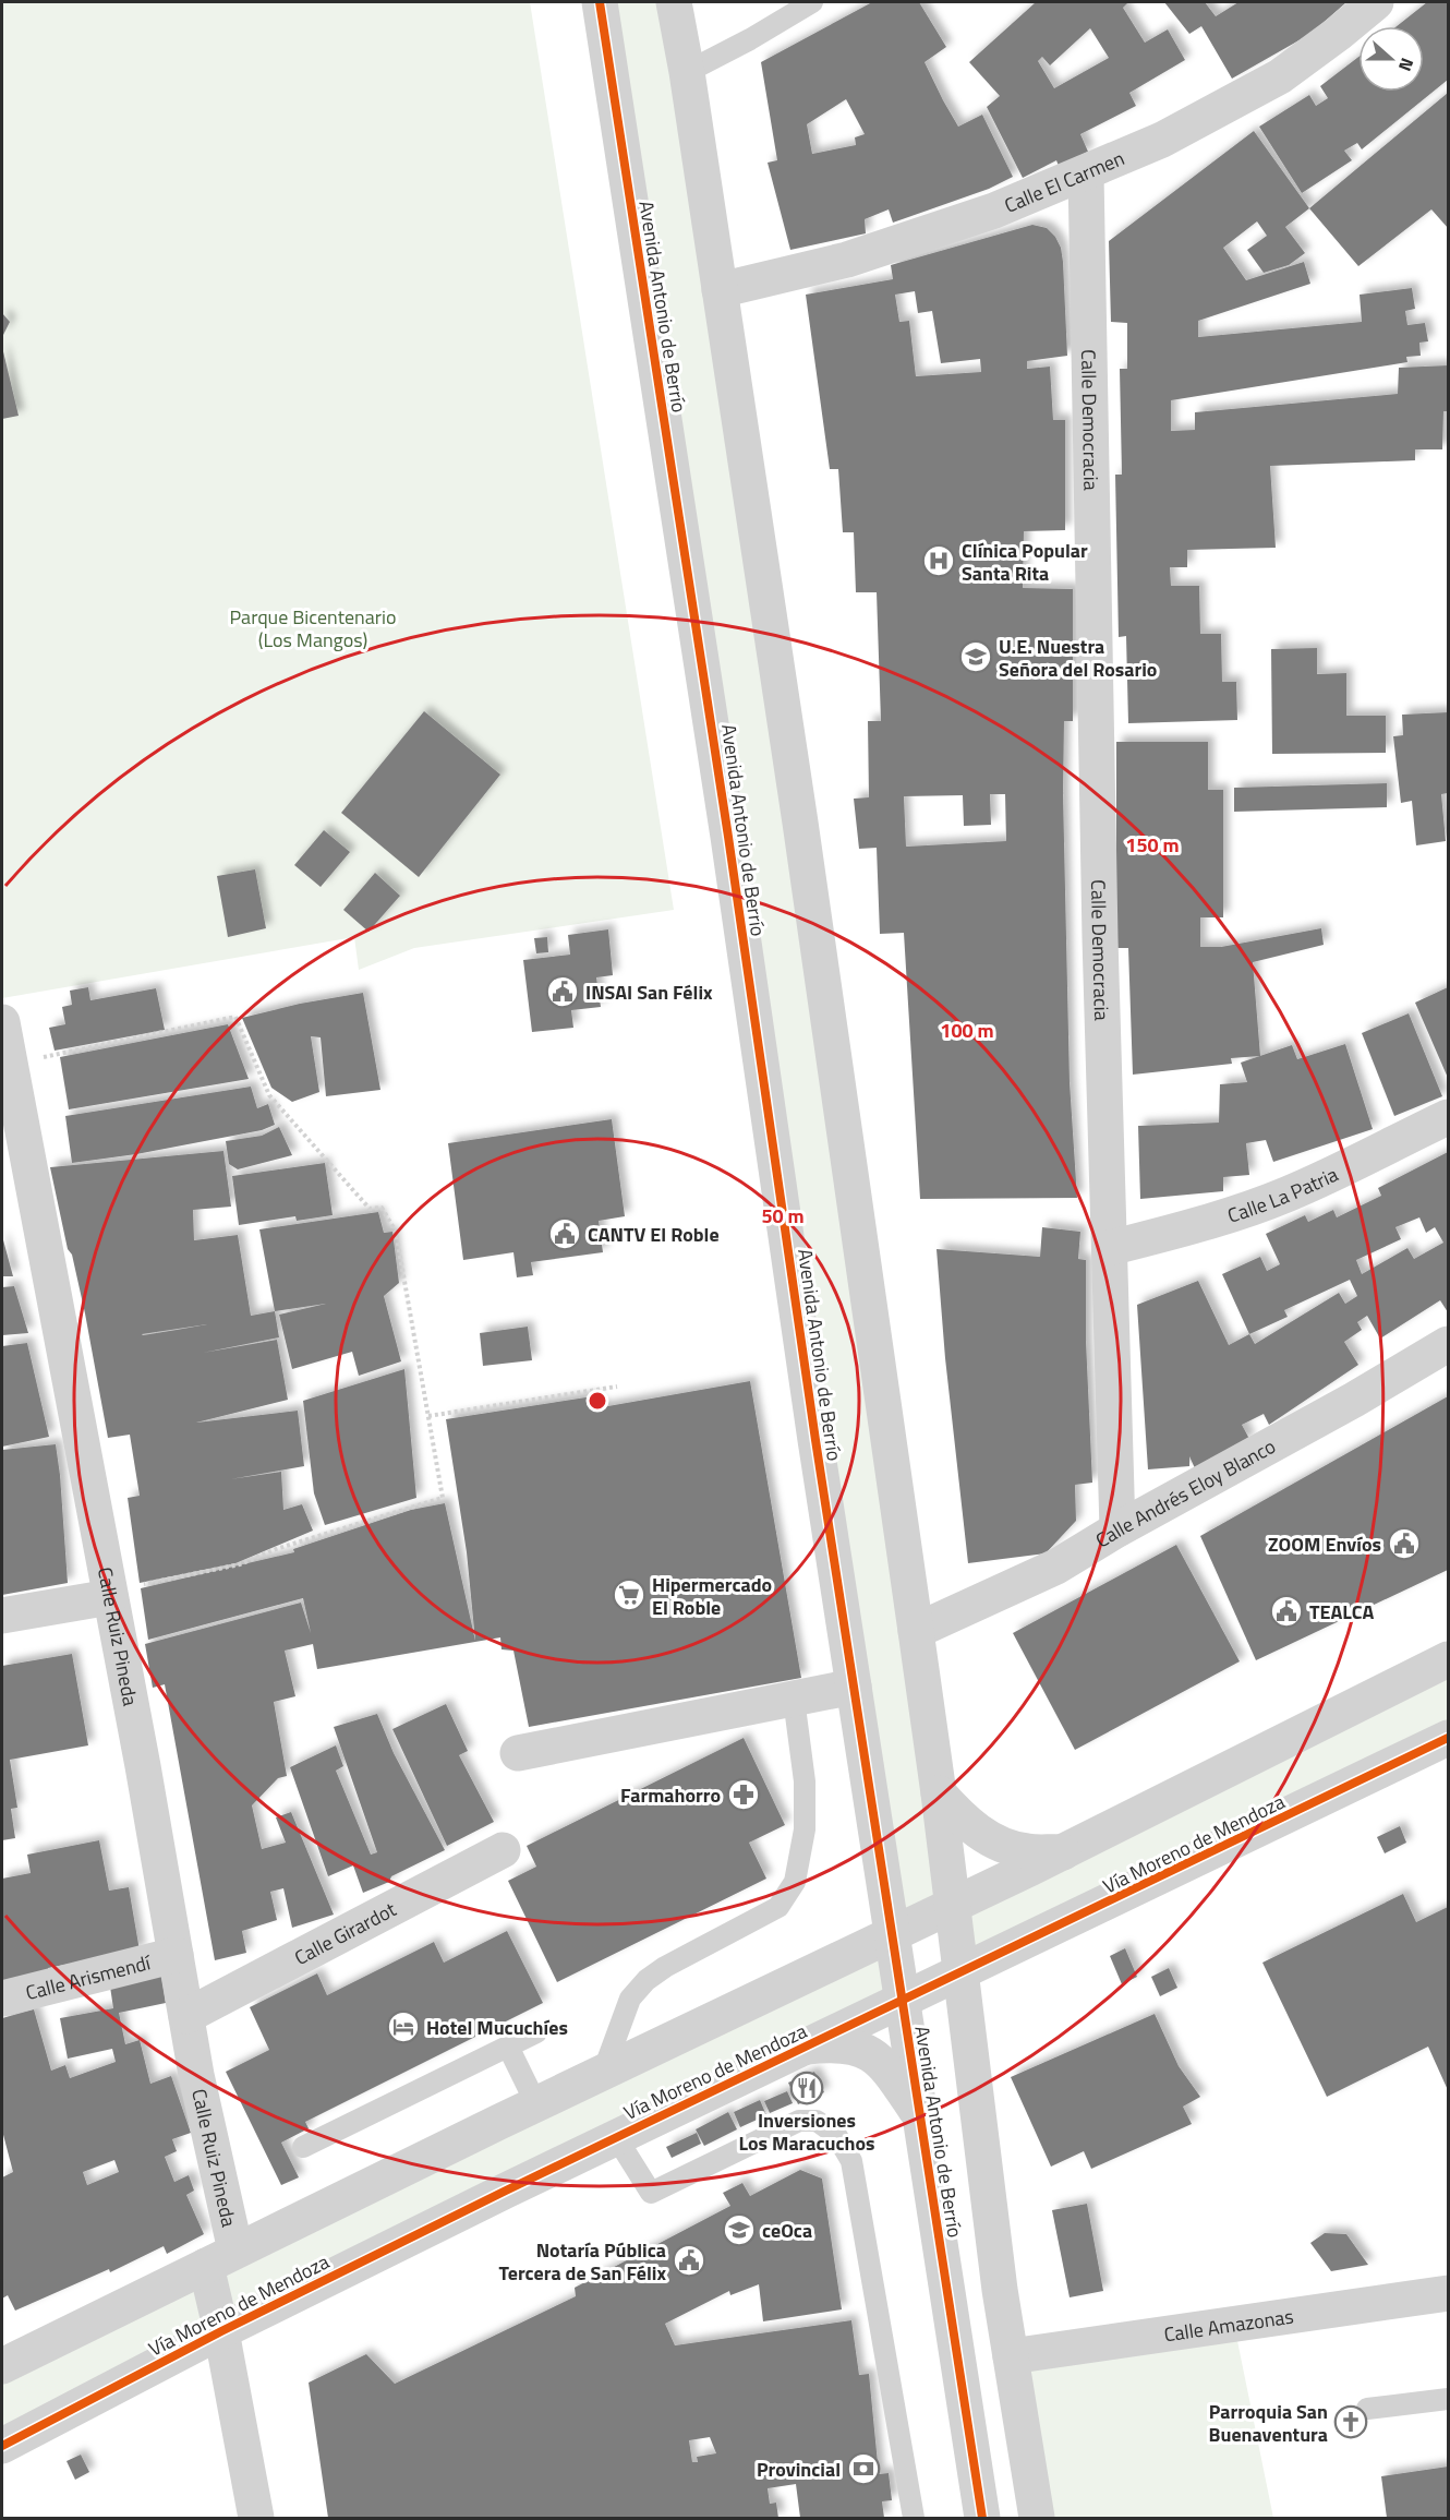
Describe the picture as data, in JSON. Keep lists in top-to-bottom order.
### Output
{
  "streets": {
    "street": [
      "Calle El Carmen",
      "Avenida Antonio de Berrío",
      "Calle Democracia",
      "Calle La Patria",
      "Calle Andrés Eloy Blanco",
      "Calle Ruiz Pineda",
      "Vía Moreno de Mendoza",
      "Calle Girardot",
      "Calle Arismendí",
      "Calle Amazonas"
    ]
  },
  "crossings": [
    ["Calle El Carmen", "Avenida Antonio de Berrío"],
    ["Calle El Carmen", "Calle Democracia"],
    ["Avenida Antonio de Berrío", "Calle Andrés Eloy Blanco"],
    ["Avenida Antonio de Berrío", "Vía Moreno de Mendoza"],
    ["Avenida Antonio de Berrío", "Calle Amazonas"],
    ["Calle Democracia", "Calle La Patria"],
    ["Calle Democracia", "Calle Andrés Eloy Blanco"],
    ["Calle Ruiz Pineda", "Vía Moreno de Mendoza"],
    ["Calle Ruiz Pineda", "Calle Girardot"],
    ["Calle Ruiz Pineda", "Calle Arismendí"]
  ],
  "parks": ["Parque Bicentenario (Los Mangos)"],
  "places": {
    "hospital": ["Clínica Popular Santa Rita"],
    "school or university": ["U.E. Nuestra Señora del Rosario", "ceOca"],
    "public building": [
      "INSAI San Félix",
      "CANTV El Roble",
      "ZOOM Envíos",
      "TEALCA",
      "Notaría Pública Tercera de San Félix"
    ],
    "supermarket": ["Hipermercado El Roble"],
    "pharmacy": ["Farmahorro"],
    "hotel": ["Hotel Mucuchíes"],
    "restaurant": ["Inversiones Los Maracuchos"],
    "church": ["Parroquia San Buenaventura"],
    "bank": ["Provincial"]
  },
  "north": "right",
  "rings": ["150 m", "100 m", "50 m"]
}
